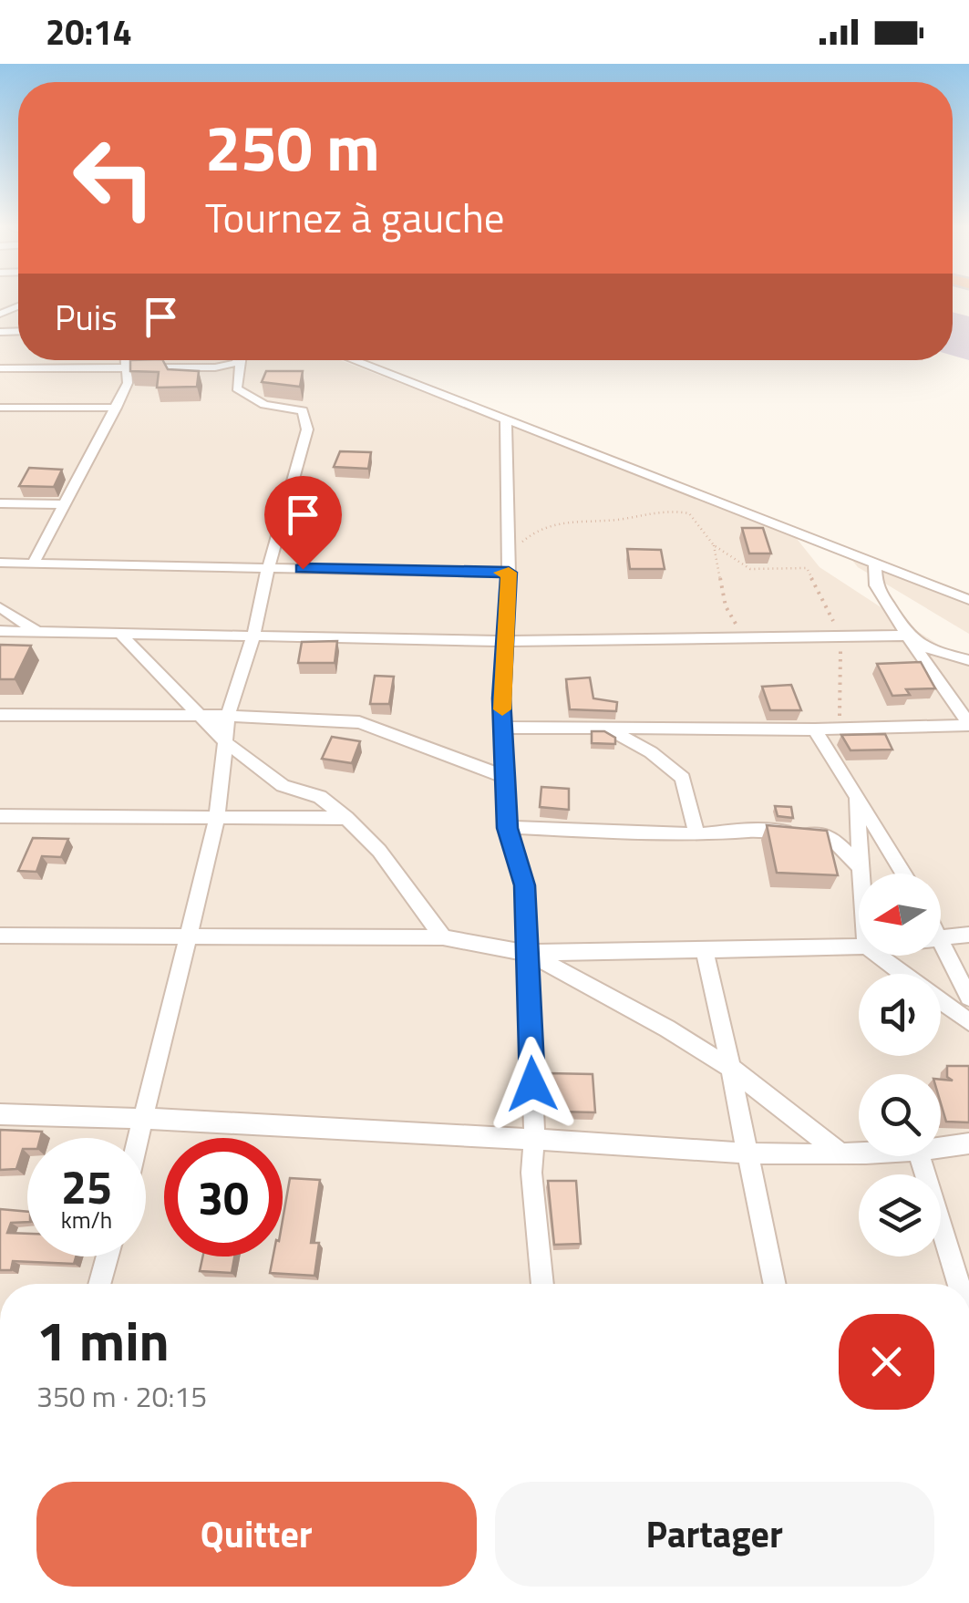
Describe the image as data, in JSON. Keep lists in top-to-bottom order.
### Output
{
  "north": "left",
  "page": {
    "status": "20:14",
    "turn": ["250 m", "Tournez à gauche"],
    "then": "Puis",
    "speed": "25 km/h",
    "limit": "30",
    "heading": ["1 min", "350 m · 20:15"],
    "buttons": ["Quitter", "Partager"]
  }
}
